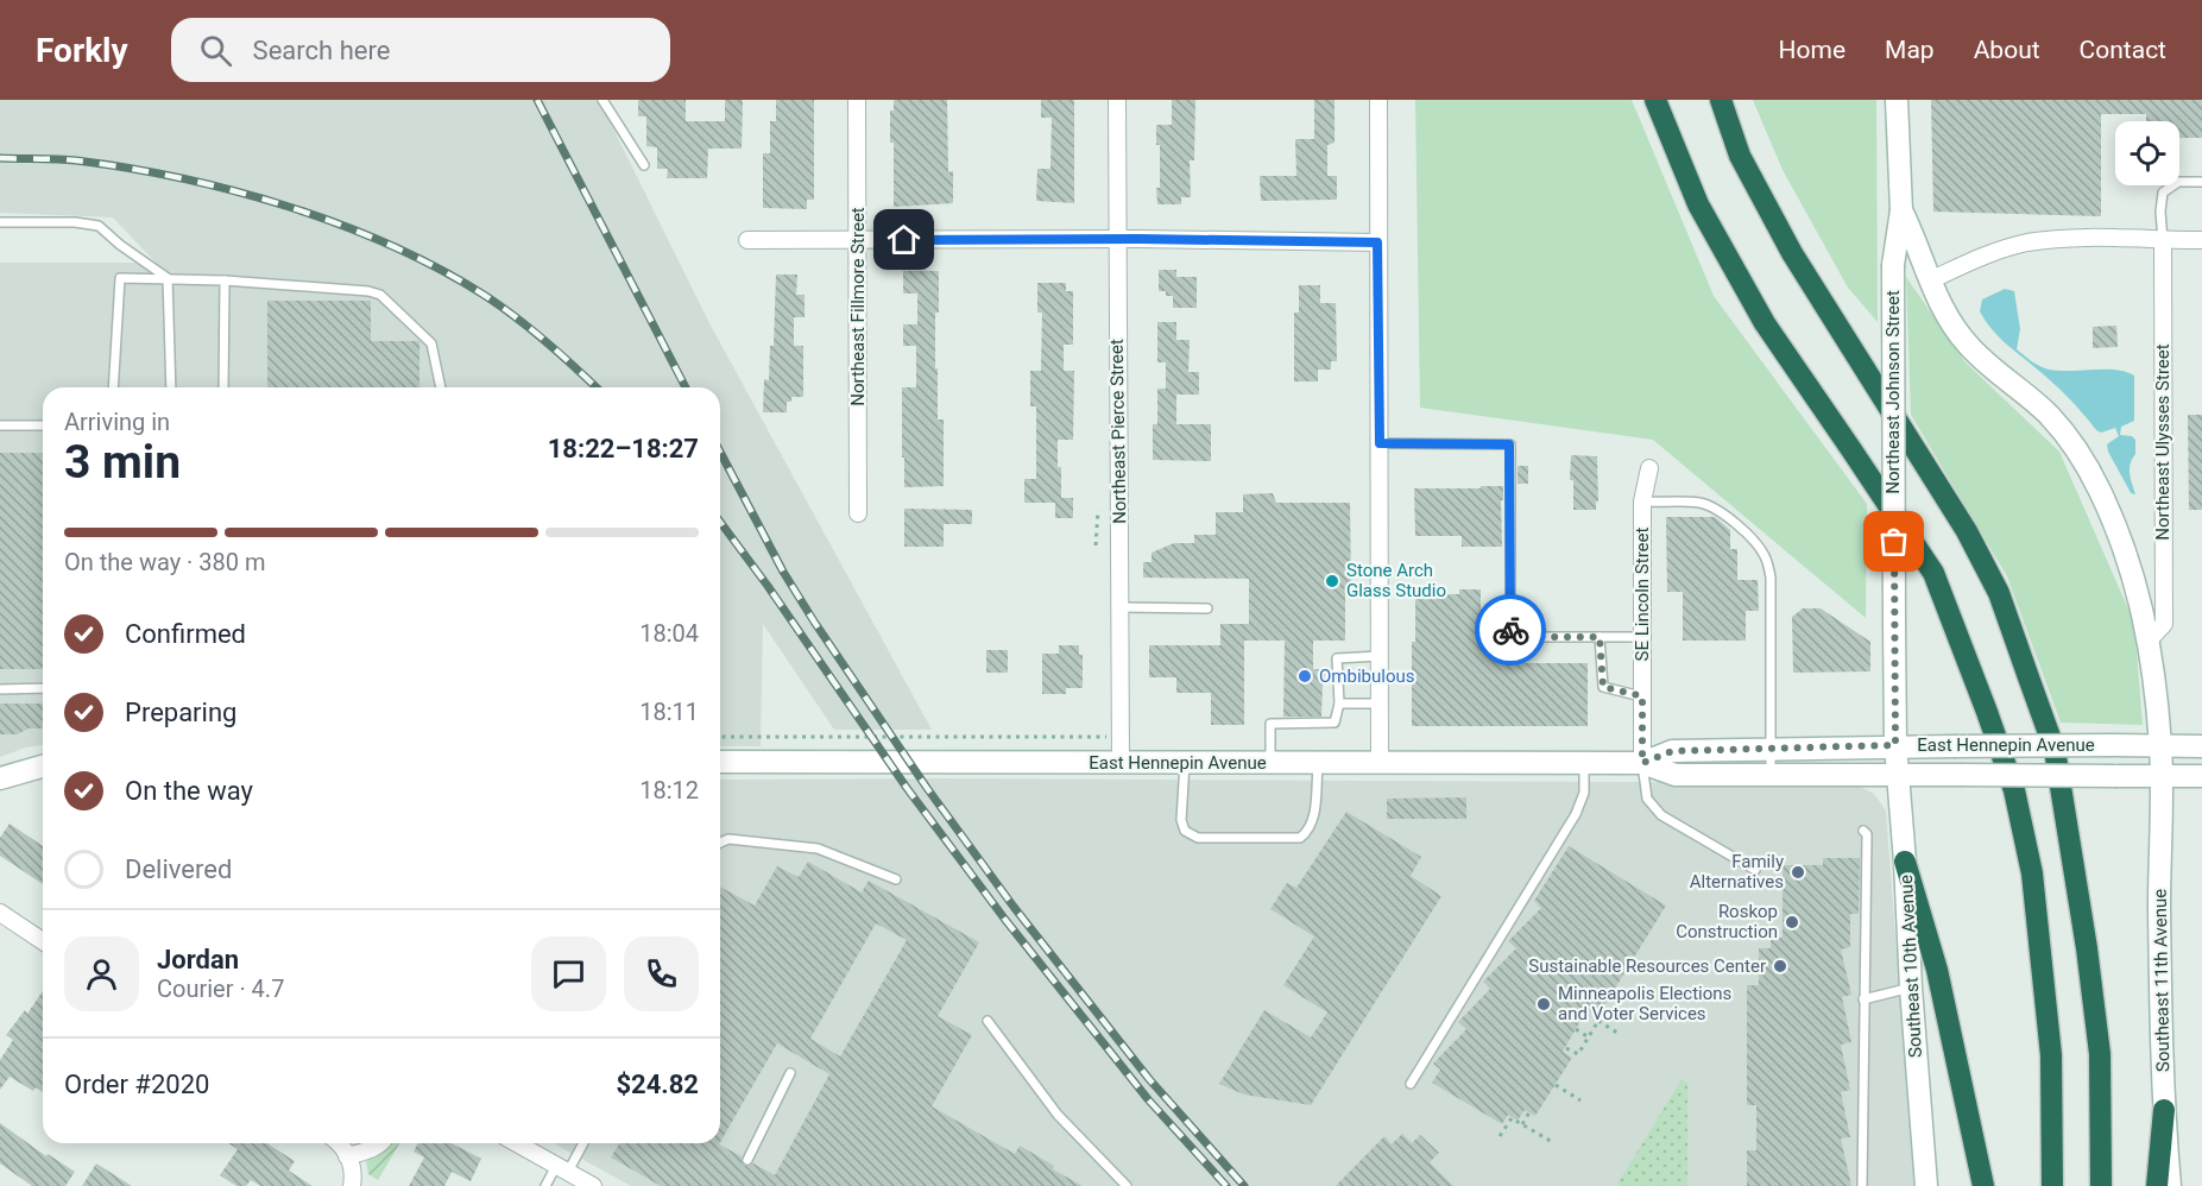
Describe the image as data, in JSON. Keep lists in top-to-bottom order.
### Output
{
  "streets": {
    "main road": [
      "Northeast Johnson Street",
      "East Hennepin Avenue",
      "Southeast 10th Avenue",
      "Southeast 11th Avenue"
    ],
    "street": [
      "Northeast Fillmore Street",
      "Northeast Pierce Street",
      "Northeast Ulysses Street",
      "SE Lincoln Street"
    ]
  },
  "crossings": [
    ["Northeast Johnson Street", "Northeast Ulysses Street"],
    ["Northeast Johnson Street", "East Hennepin Avenue"],
    ["Northeast Johnson Street", "Southeast 10th Avenue"],
    ["Northeast Johnson Street", "Southeast 11th Avenue"],
    ["Northeast Pierce Street", "East Hennepin Avenue"],
    ["SE Lincoln Street", "East Hennepin Avenue"],
    ["East Hennepin Avenue", "Southeast 10th Avenue"],
    ["East Hennepin Avenue", "Southeast 11th Avenue"]
  ],
  "places": [
    "Stone Arch Glass Studio",
    "Ombibulous",
    "Family Alternatives",
    "Roskop Construction",
    "Sustainable Resources Center",
    "Minneapolis Elections and Voter Services"
  ],
  "page": {
    "header": "Forkly",
    "search": "Search here",
    "nav": [
      "Home",
      "Map",
      "About",
      "Contact"
    ],
    "heading": ["3 min", "Arriving in", "18:22–18:27"],
    "panel": [
      "Jordan",
      "Courier · 4.7",
      "Order #2020",
      "$24.82"
    ],
    "bar": "On the way · 380 m",
    "list": [
      ["Confirmed", "18:04"],
      ["Preparing", "18:11"],
      ["On the way", "18:12"],
      "Delivered"
    ]
  }
}
